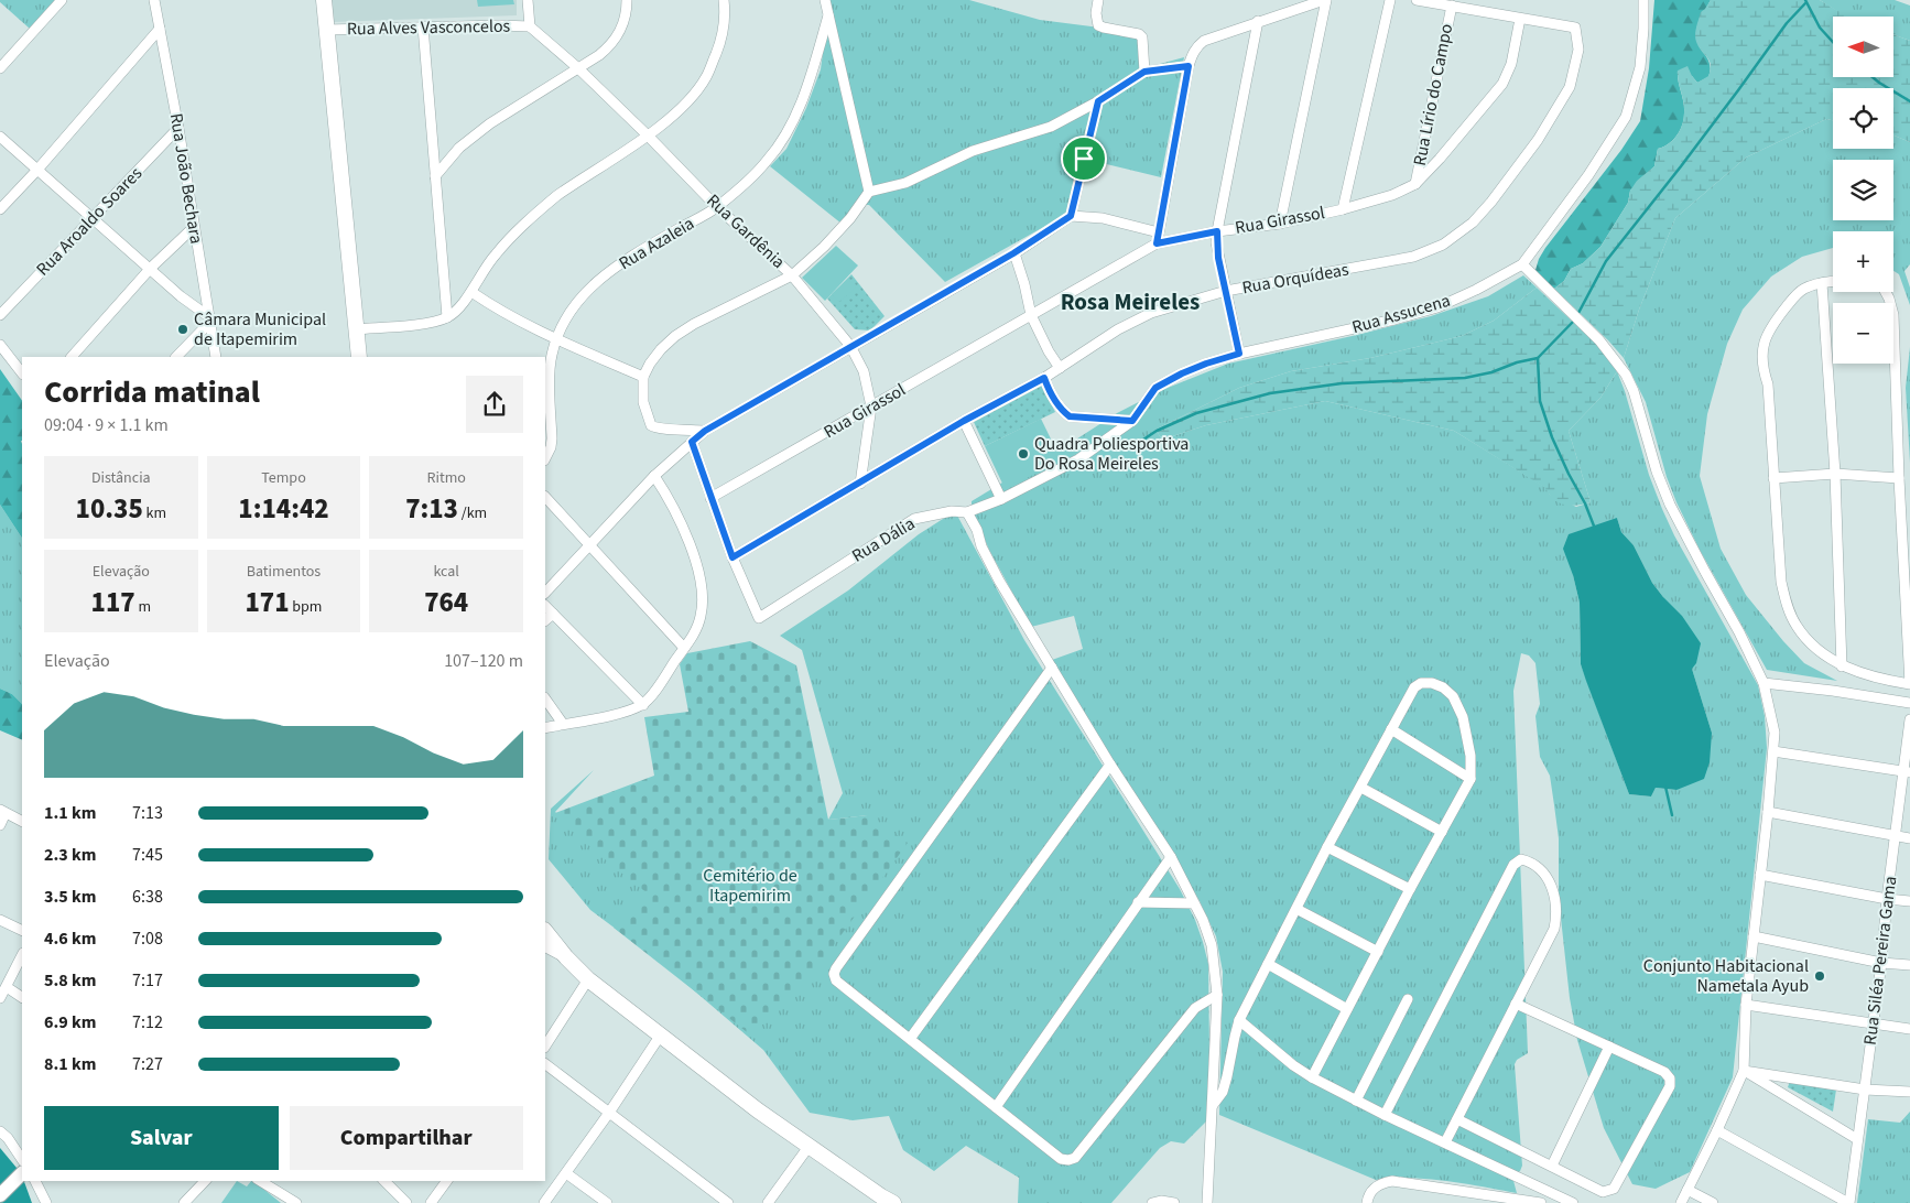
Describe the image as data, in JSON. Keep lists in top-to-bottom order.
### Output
{
  "streets": {
    "street": [
      "Rua Alves Vasconcelos",
      "Rua Lírio do Campo",
      "Rua João Bechara",
      "Rua Girassol",
      "Rua Aroaldo Soares",
      "Rua Gardênia",
      "Rua Azaleia",
      "Rua Orquídeas",
      "Rua Assucena",
      "Rua Dália",
      "Rua Siléa Pereira Gama"
    ]
  },
  "crossings": [
    ["Rua Alves Vasconcelos", "Rua Gardênia"],
    ["Rua Lírio do Campo", "Rua Girassol"],
    ["Rua João Bechara", "Rua Aroaldo Soares"],
    ["Rua Girassol", "Rua Gardênia"],
    ["Rua Girassol", "Rua Orquídeas"],
    ["Rua Gardênia", "Rua Azaleia"],
    ["Rua Gardênia", "Rua Orquídeas"],
    ["Rua Orquídeas", "Rua Dália"],
    ["Rua Assucena", "Rua Dália"]
  ],
  "districts": ["Rosa Meireles"],
  "parks": ["Cemitério de Itapemirim"],
  "places": ["Câmara Municipal de Itapemirim", "Quadra Poliesportiva Do Rosa Meireles", "Conjunto Habitacional Nametala Ayub"],
  "north": "left",
  "page": {
    "map_buttons": ["+", "−"],
    "heading": ["Corrida matinal", "09:04 · 9 × 1.1 km"],
    "stats": [
      ["Distância", "10.35 km"],
      ["Tempo", "1:14:42"],
      ["Ritmo", "7:13 /km"],
      ["Elevação", "117 m"],
      ["Batimentos", "171 bpm"],
      ["kcal", "764"]
    ],
    "chart": ["Elevação", "107–120 m"],
    "list": [
      {
        "name": "1.1 km",
        "note": "7:13"
      },
      {
        "name": "2.3 km",
        "note": "7:45"
      },
      {
        "name": "3.5 km",
        "note": "6:38"
      },
      {
        "name": "4.6 km",
        "note": "7:08"
      },
      {
        "name": "5.8 km",
        "note": "7:17"
      },
      {
        "name": "6.9 km",
        "note": "7:12"
      },
      {
        "name": "8.1 km",
        "note": "7:27"
      }
    ],
    "buttons": ["Salvar", "Compartilhar"]
  }
}
